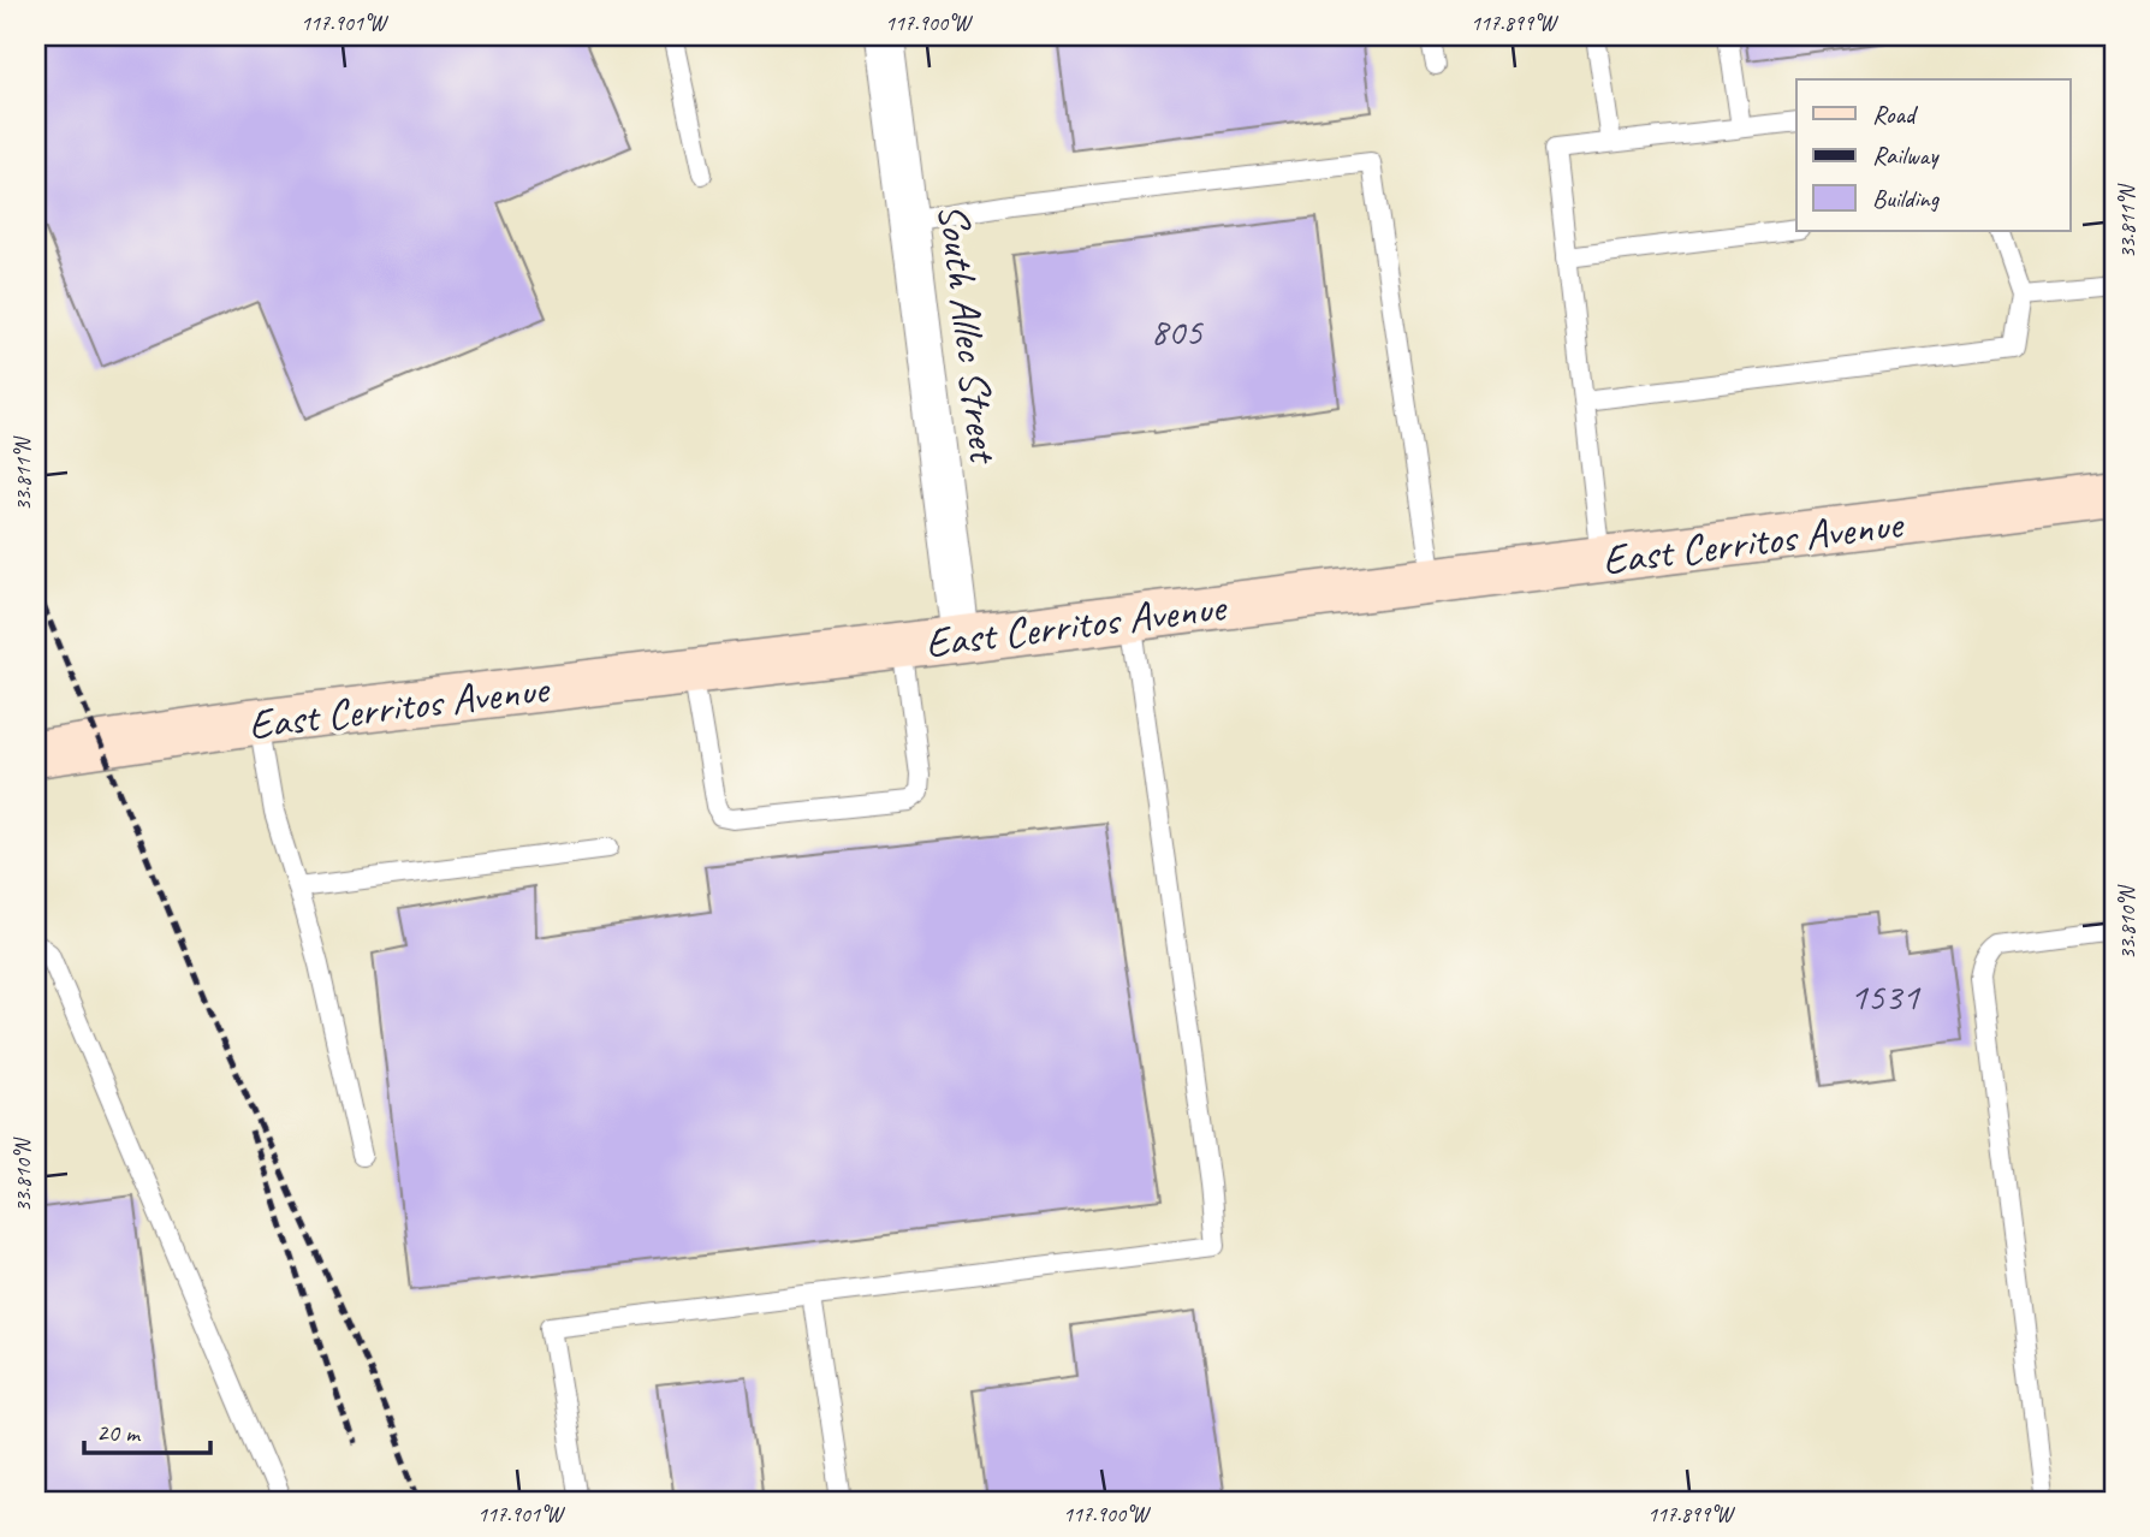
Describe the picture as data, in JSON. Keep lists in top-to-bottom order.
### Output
{
  "streets": {
    "main road": ["East Cerritos Avenue"],
    "street": ["South Allec Street"]
  },
  "crossings": [
    ["South Allec Street", "East Cerritos Avenue"]
  ],
  "house_numbers": ["805", "1531"],
  "legend": ["Road", "Railway", "Building"],
  "scale_bar": "20 m",
  "coordinates": [
    "117.901°W",
    "117.900°W",
    "117.899°W",
    "33.811°N",
    "33.810°N"
  ]
}
